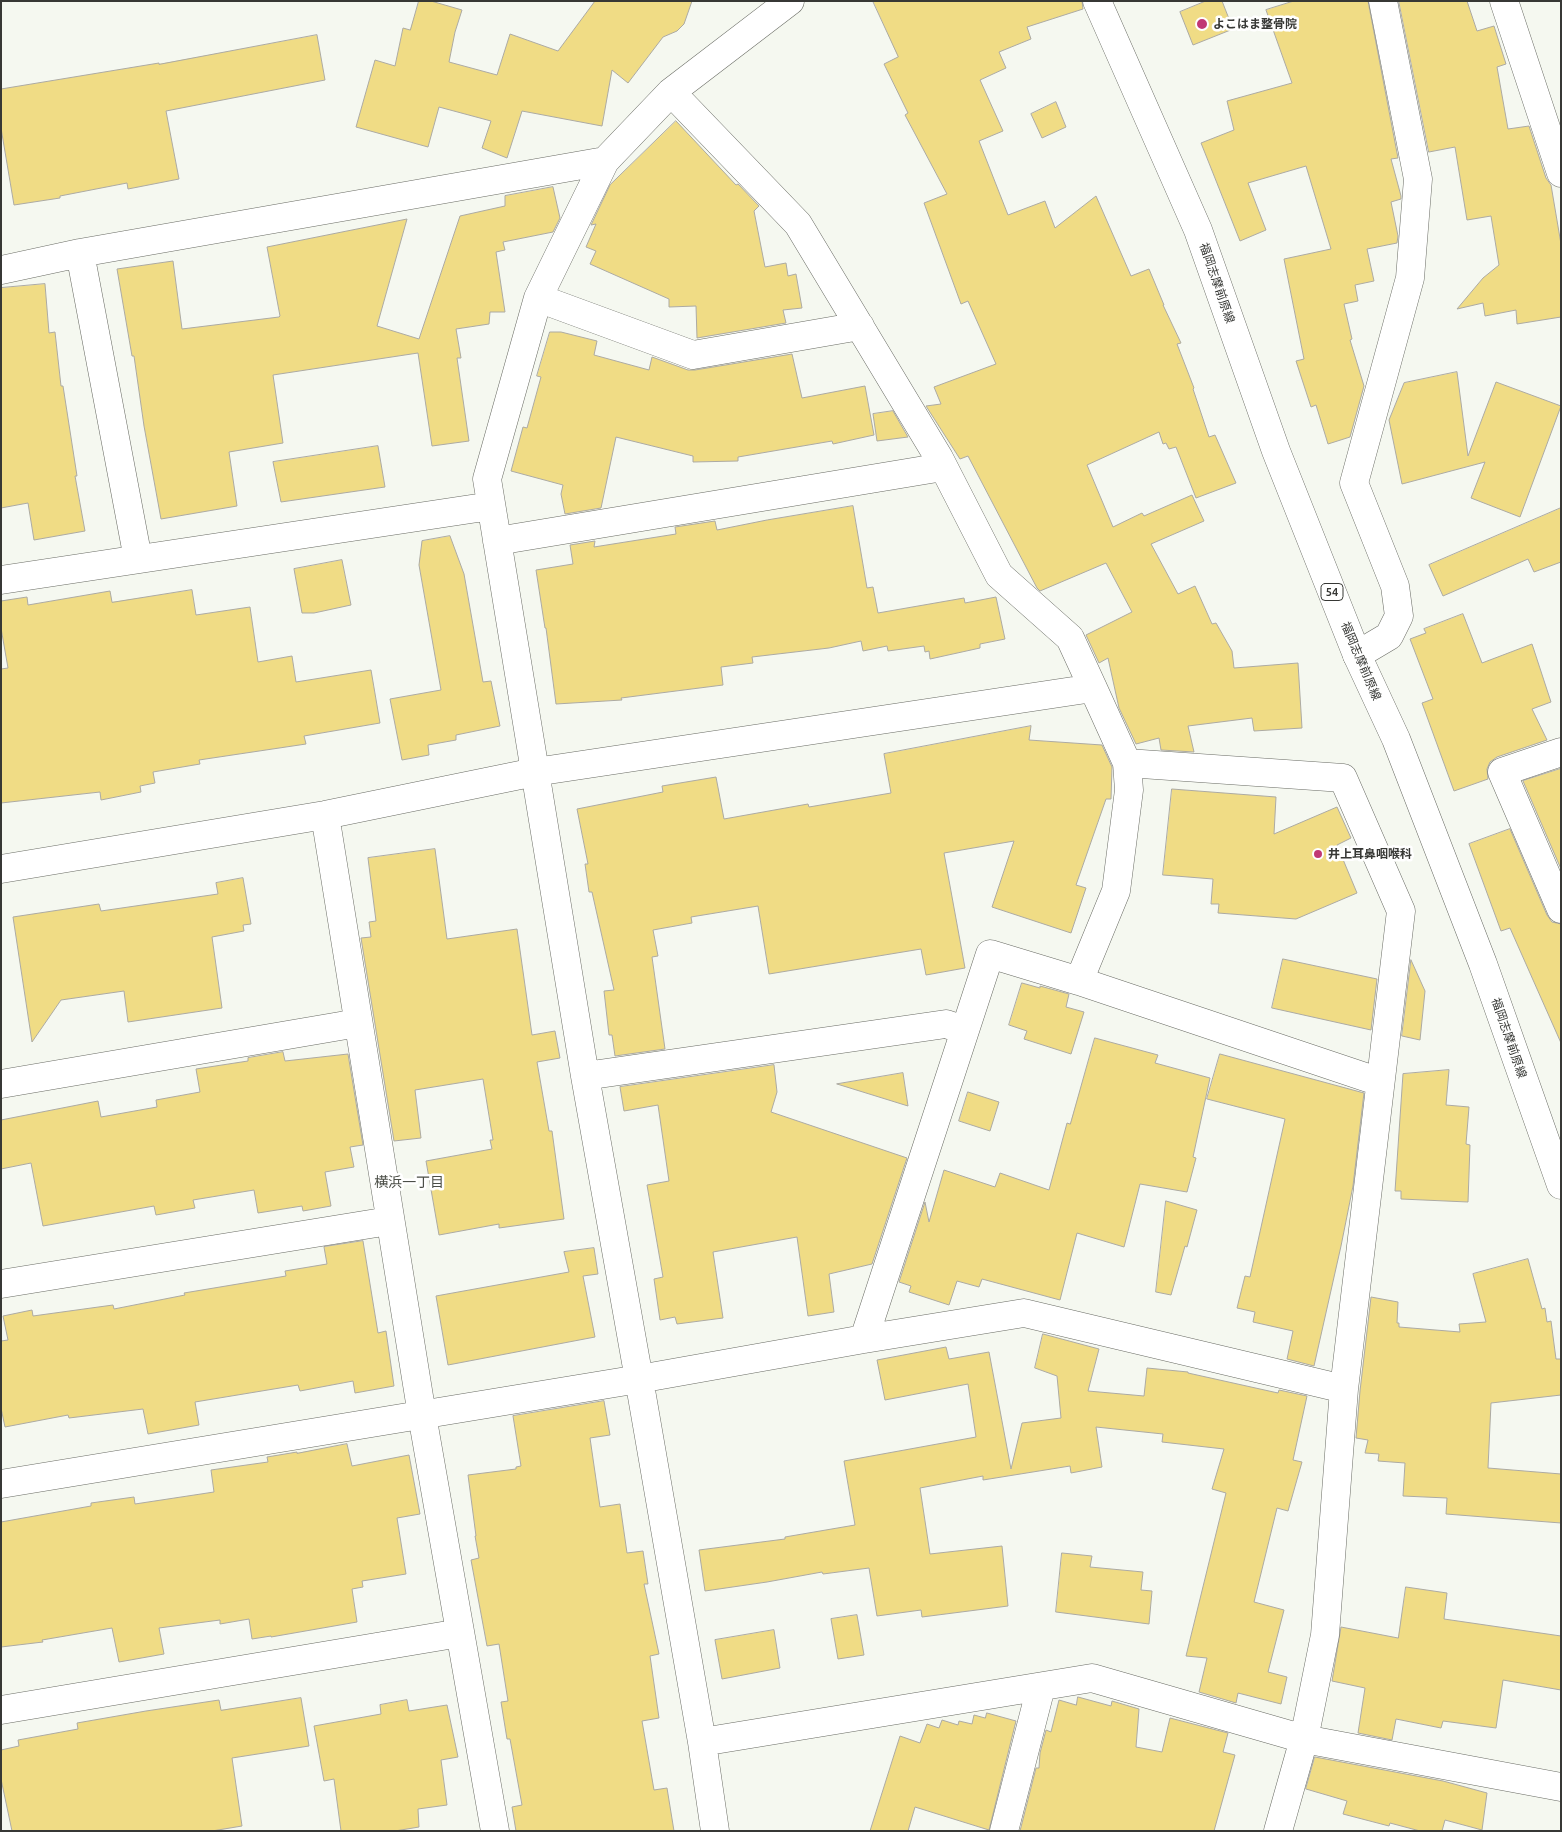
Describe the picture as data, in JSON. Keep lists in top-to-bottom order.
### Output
{
  "streets": {
    "street": ["福岡志摩前原線", "54"]
  },
  "districts": ["横浜一丁目"],
  "places": ["よこはま整骨院", "井上耳鼻咽喉科"]
}
